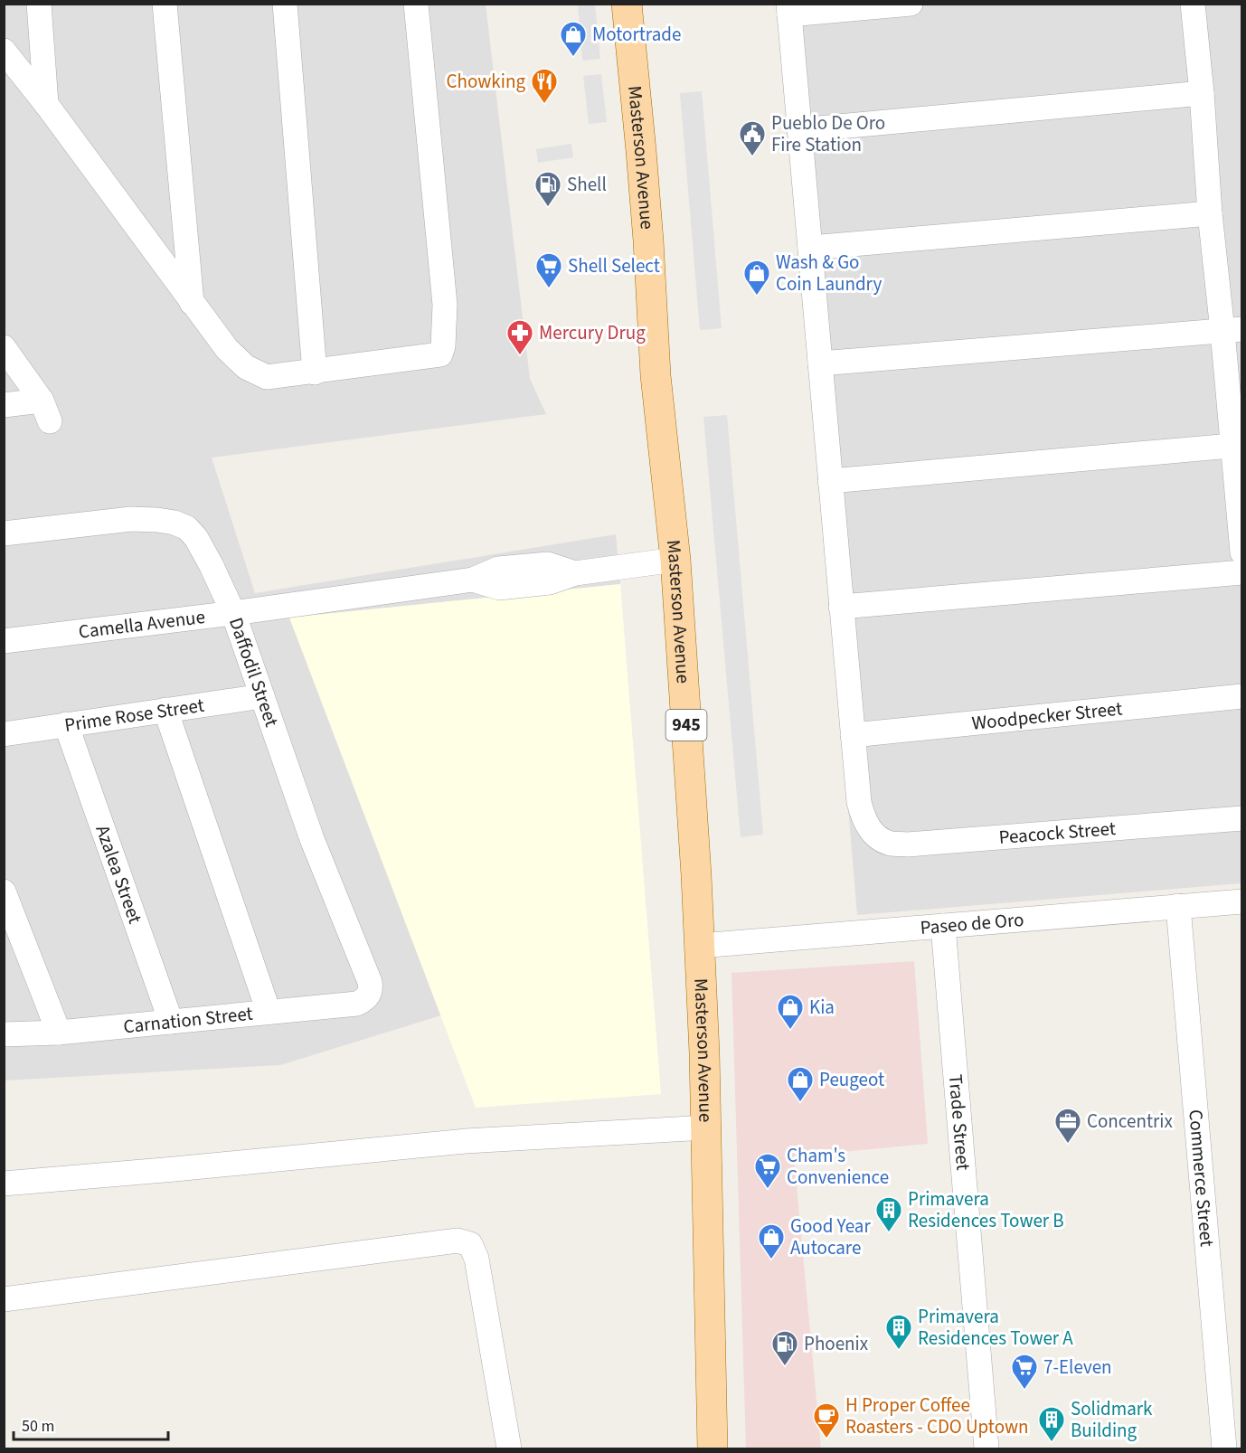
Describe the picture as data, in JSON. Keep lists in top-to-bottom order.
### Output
{
  "streets": {
    "main road": ["Masterson Avenue", "945"],
    "street": [
      "Camella Avenue",
      "Daffodil Street",
      "Prime Rose Street",
      "Woodpecker Street",
      "Peacock Street",
      "Azalea Street",
      "Paseo de Oro",
      "Carnation Street",
      "Trade Street",
      "Commerce Street"
    ]
  },
  "crossings": [
    ["Masterson Avenue", "Camella Avenue"],
    ["Masterson Avenue", "Paseo de Oro"],
    ["Camella Avenue", "Daffodil Street"],
    ["Daffodil Street", "Prime Rose Street"],
    ["Daffodil Street", "Carnation Street"],
    ["Prime Rose Street", "Azalea Street"],
    ["Woodpecker Street", "Peacock Street"],
    ["Azalea Street", "Carnation Street"],
    ["Paseo de Oro", "Trade Street"],
    ["Paseo de Oro", "Commerce Street"]
  ],
  "places": {
    "shop": [
      "Motortrade",
      "Wash & Go Coin Laundry",
      "Kia",
      "Peugeot",
      "Good Year Autocare"
    ],
    "restaurant": ["Chowking"],
    "public building": ["Pueblo De Oro Fire Station"],
    "fuel station": ["Shell", "Phoenix"],
    "supermarket": ["Shell Select", "Cham's Convenience", "7-Eleven"],
    "pharmacy": ["Mercury Drug"],
    "office": ["Concentrix"],
    "building": ["Primavera Residences Tower B", "Primavera Residences Tower A", "Solidmark Building"],
    "cafe": ["H Proper Coffee Roasters - CDO Uptown"]
  },
  "scale_bar": "50 m"
}
